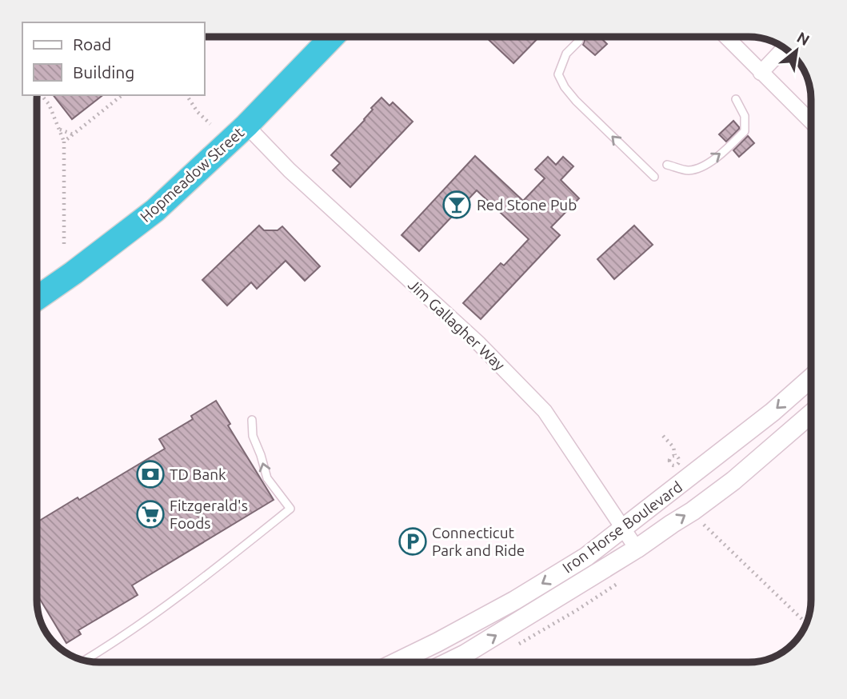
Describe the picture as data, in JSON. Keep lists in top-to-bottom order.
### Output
{
  "streets": {
    "highway": ["Hopmeadow Street"],
    "street": ["Jim Gallagher Way", "Iron Horse Boulevard"]
  },
  "crossings": [
    ["Hopmeadow Street", "Jim Gallagher Way"],
    ["Jim Gallagher Way", "Iron Horse Boulevard"]
  ],
  "places": {
    "bar": ["Red Stone Pub"],
    "bank": ["TD Bank"],
    "supermarket": ["Fitzgerald's Foods"],
    "parking": ["Connecticut Park and Ride"]
  },
  "legend": ["Road", "Building"],
  "north": "top right"
}
